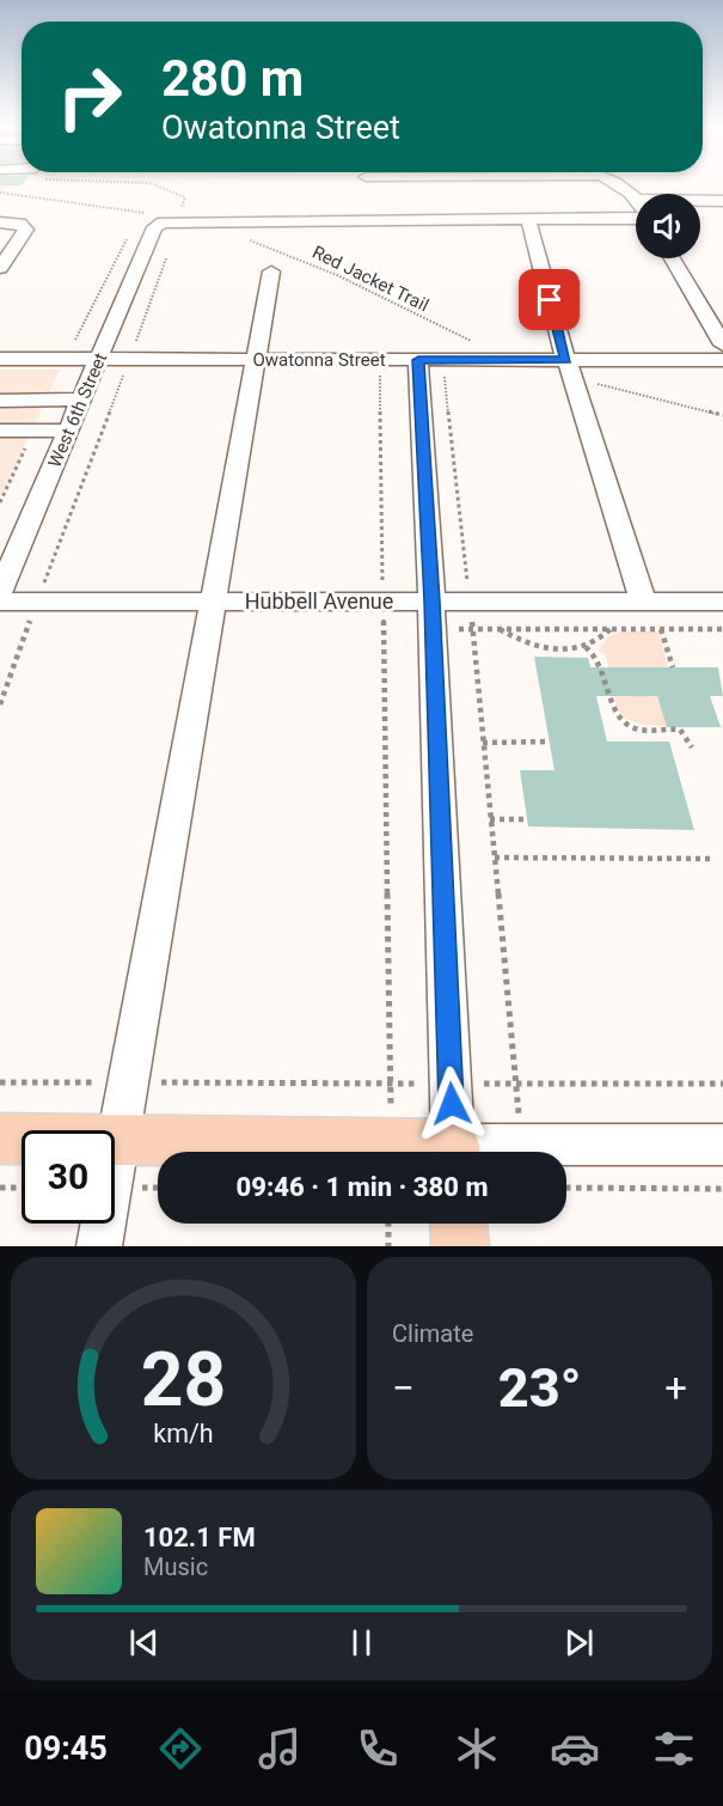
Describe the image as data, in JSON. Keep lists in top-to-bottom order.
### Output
{
  "streets": {
    "street": ["Owatonna Street", "West 6th Street", "Hubbell Avenue"],
    "path": ["Red Jacket Trail"]
  },
  "crossings": [
    ["Red Jacket Trail", "Owatonna Street"],
    ["Owatonna Street", "West 6th Street"]
  ],
  "page": {
    "turn": ["280 m", "Owatonna Street"],
    "limit": "30",
    "trip": "09:46 · 1 min · 380 m",
    "tile": "Climate",
    "heat": ["−", "23°", "+"],
    "song": ["102.1 FM", "Music"],
    "tabs": "09:45",
    "gauge": ["28", "km/h"]
  }
}
